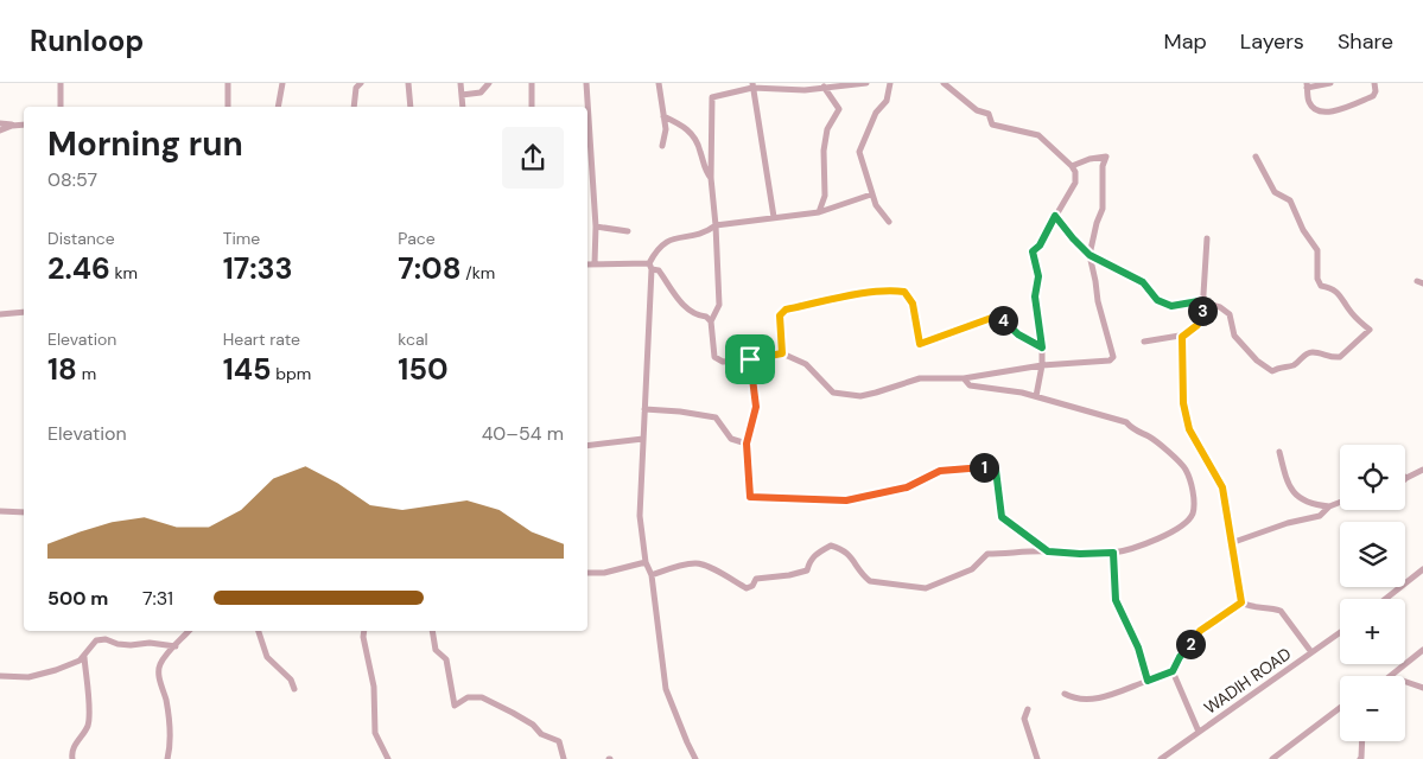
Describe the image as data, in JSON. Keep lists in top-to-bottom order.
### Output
{
  "streets": {
    "street": ["WADIH ROAD"]
  },
  "page": {
    "header": "Runloop",
    "nav": ["Map", "Layers", "Share"],
    "heading": ["Morning run", "08:57"],
    "stats": [
      ["Distance", "2.46 km"],
      ["Time", "17:33"],
      ["Pace", "7:08 /km"],
      ["Elevation", "18 m"],
      ["Heart rate", "145 bpm"],
      ["kcal", "150"]
    ],
    "pins": [
      "3",
      "4",
      "1",
      "2"
    ],
    "chart": ["Elevation", "40–54 m"],
    "map_buttons": ["+", "−"],
    "list": [
      {
        "name": "500 m",
        "note": "7:31"
      }
    ]
  }
}
